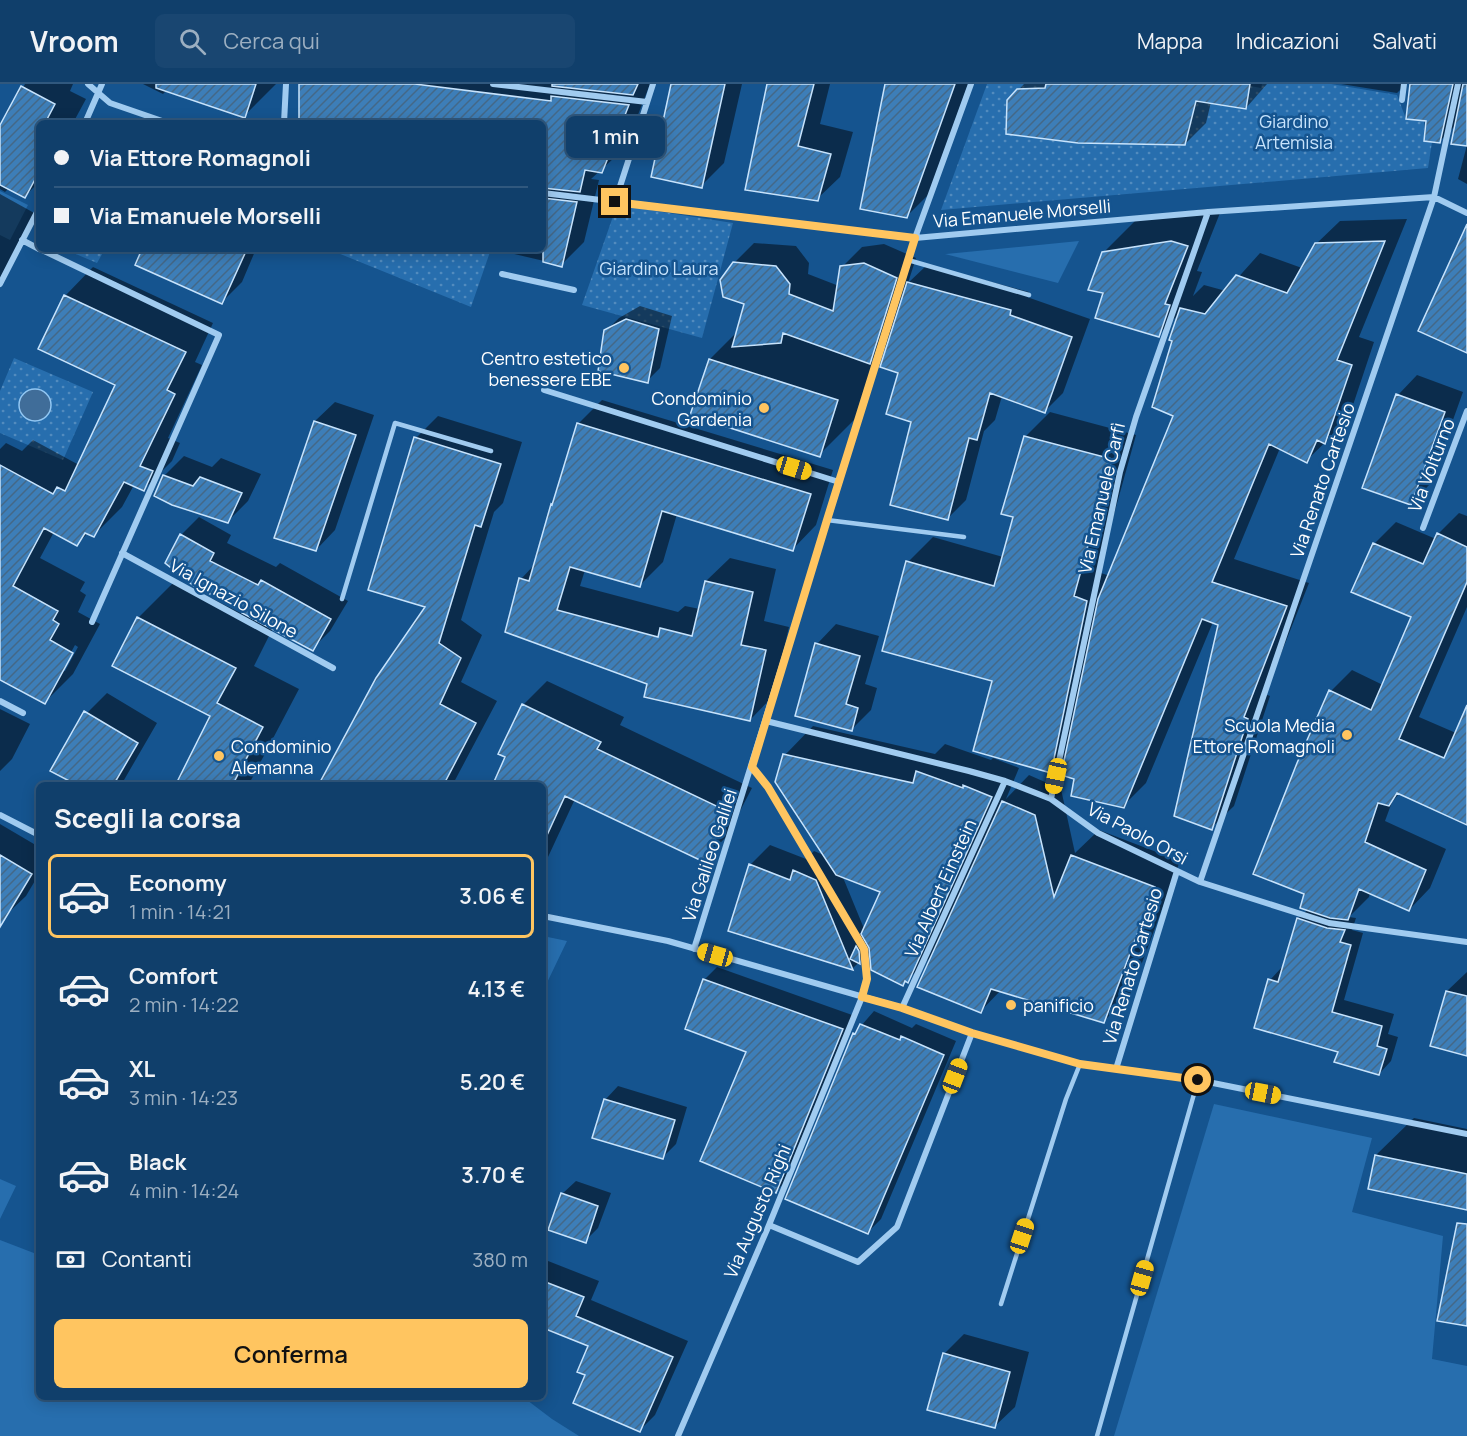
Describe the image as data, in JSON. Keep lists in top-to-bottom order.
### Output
{
  "streets": {
    "street": [
      "Via Emanuele Morselli",
      "Via Volturno",
      "Via Renato Cartesio",
      "Via Emanuele Carfì",
      "Via Ignazio Silone",
      "Via Paolo Orsi",
      "Via Galileo Galilei",
      "Via Albert Einstein",
      "Via Augusto Righi"
    ]
  },
  "crossings": [
    ["Via Emanuele Morselli", "Via Renato Cartesio"],
    ["Via Emanuele Morselli", "Via Emanuele Carfì"],
    ["Via Emanuele Morselli", "Via Galileo Galilei"],
    ["Via Renato Cartesio", "Via Paolo Orsi"],
    ["Via Emanuele Carfì", "Via Paolo Orsi"],
    ["Via Paolo Orsi", "Via Galileo Galilei"],
    ["Via Paolo Orsi", "Via Albert Einstein"],
    ["Via Galileo Galilei", "Via Augusto Righi"]
  ],
  "parks": ["Giardino Artemisia", "Giardino Laura"],
  "places": [
    "Centro estetico benessere EBE",
    "Condominio Gardenia",
    "Scuola Media Ettore Romagnoli",
    "Condominio Alemanna",
    "panificio"
  ],
  "page": {
    "header": "Vroom",
    "search": "Cerca qui",
    "nav": ["Mappa", "Indicazioni", "Salvati"],
    "bubble": "1 min",
    "banner": ["Via Ettore Romagnoli", "Via Emanuele Morselli"],
    "heading": "Scegli la corsa",
    "list": [
      {
        "name": "Economy",
        "note": "1 min · 14:21",
        "value": "3.06 €"
      },
      {
        "name": "Comfort",
        "note": "2 min · 14:22",
        "value": "4.13 €"
      },
      {
        "name": "XL",
        "note": "3 min · 14:23",
        "value": "5.20 €"
      },
      {
        "name": "Black",
        "note": "4 min · 14:24",
        "value": "3.70 €"
      }
    ],
    "pay": ["Contanti", "380 m"],
    "buttons": "Conferma"
  }
}
